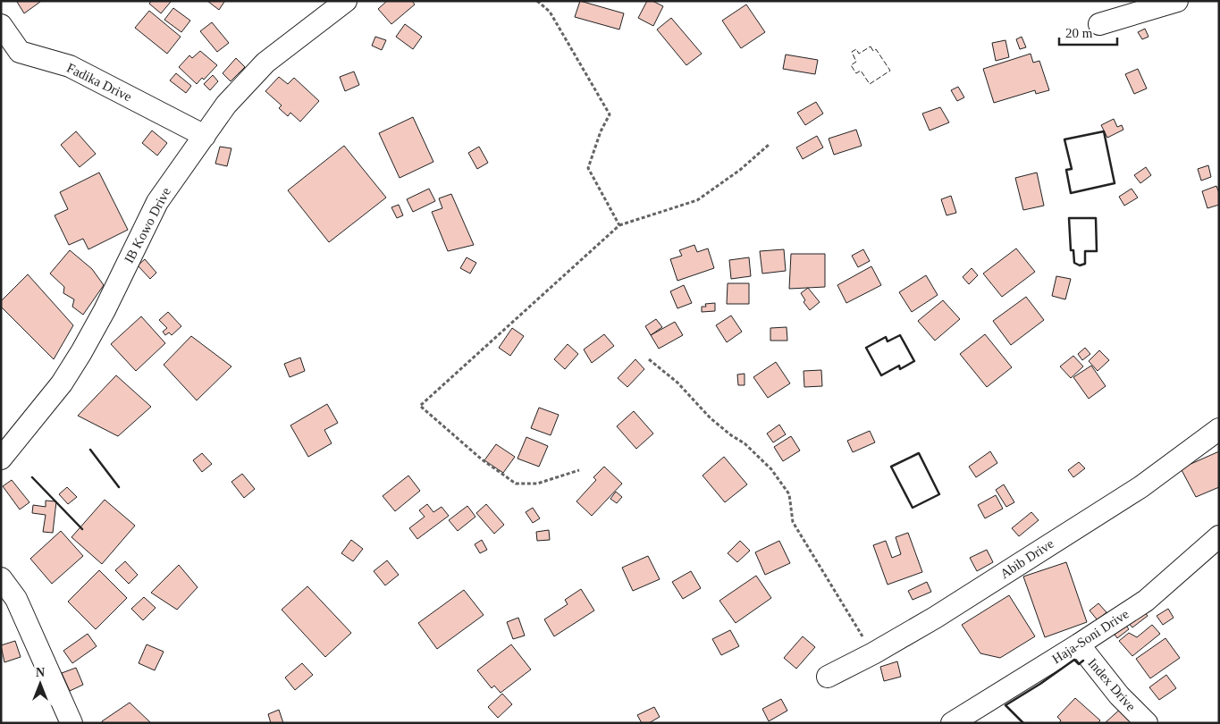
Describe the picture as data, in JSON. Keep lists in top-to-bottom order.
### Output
{
  "streets": {
    "street": [
      "Fadika Drive",
      "IB Kowo Drive",
      "Abib Drive",
      "Haja-Soni Drive",
      "Index Drive"
    ]
  },
  "crossings": [
    ["Fadika Drive", "IB Kowo Drive"],
    ["Haja-Soni Drive", "Index Drive"]
  ],
  "scale_bar": "20 m",
  "north": "top"
}
